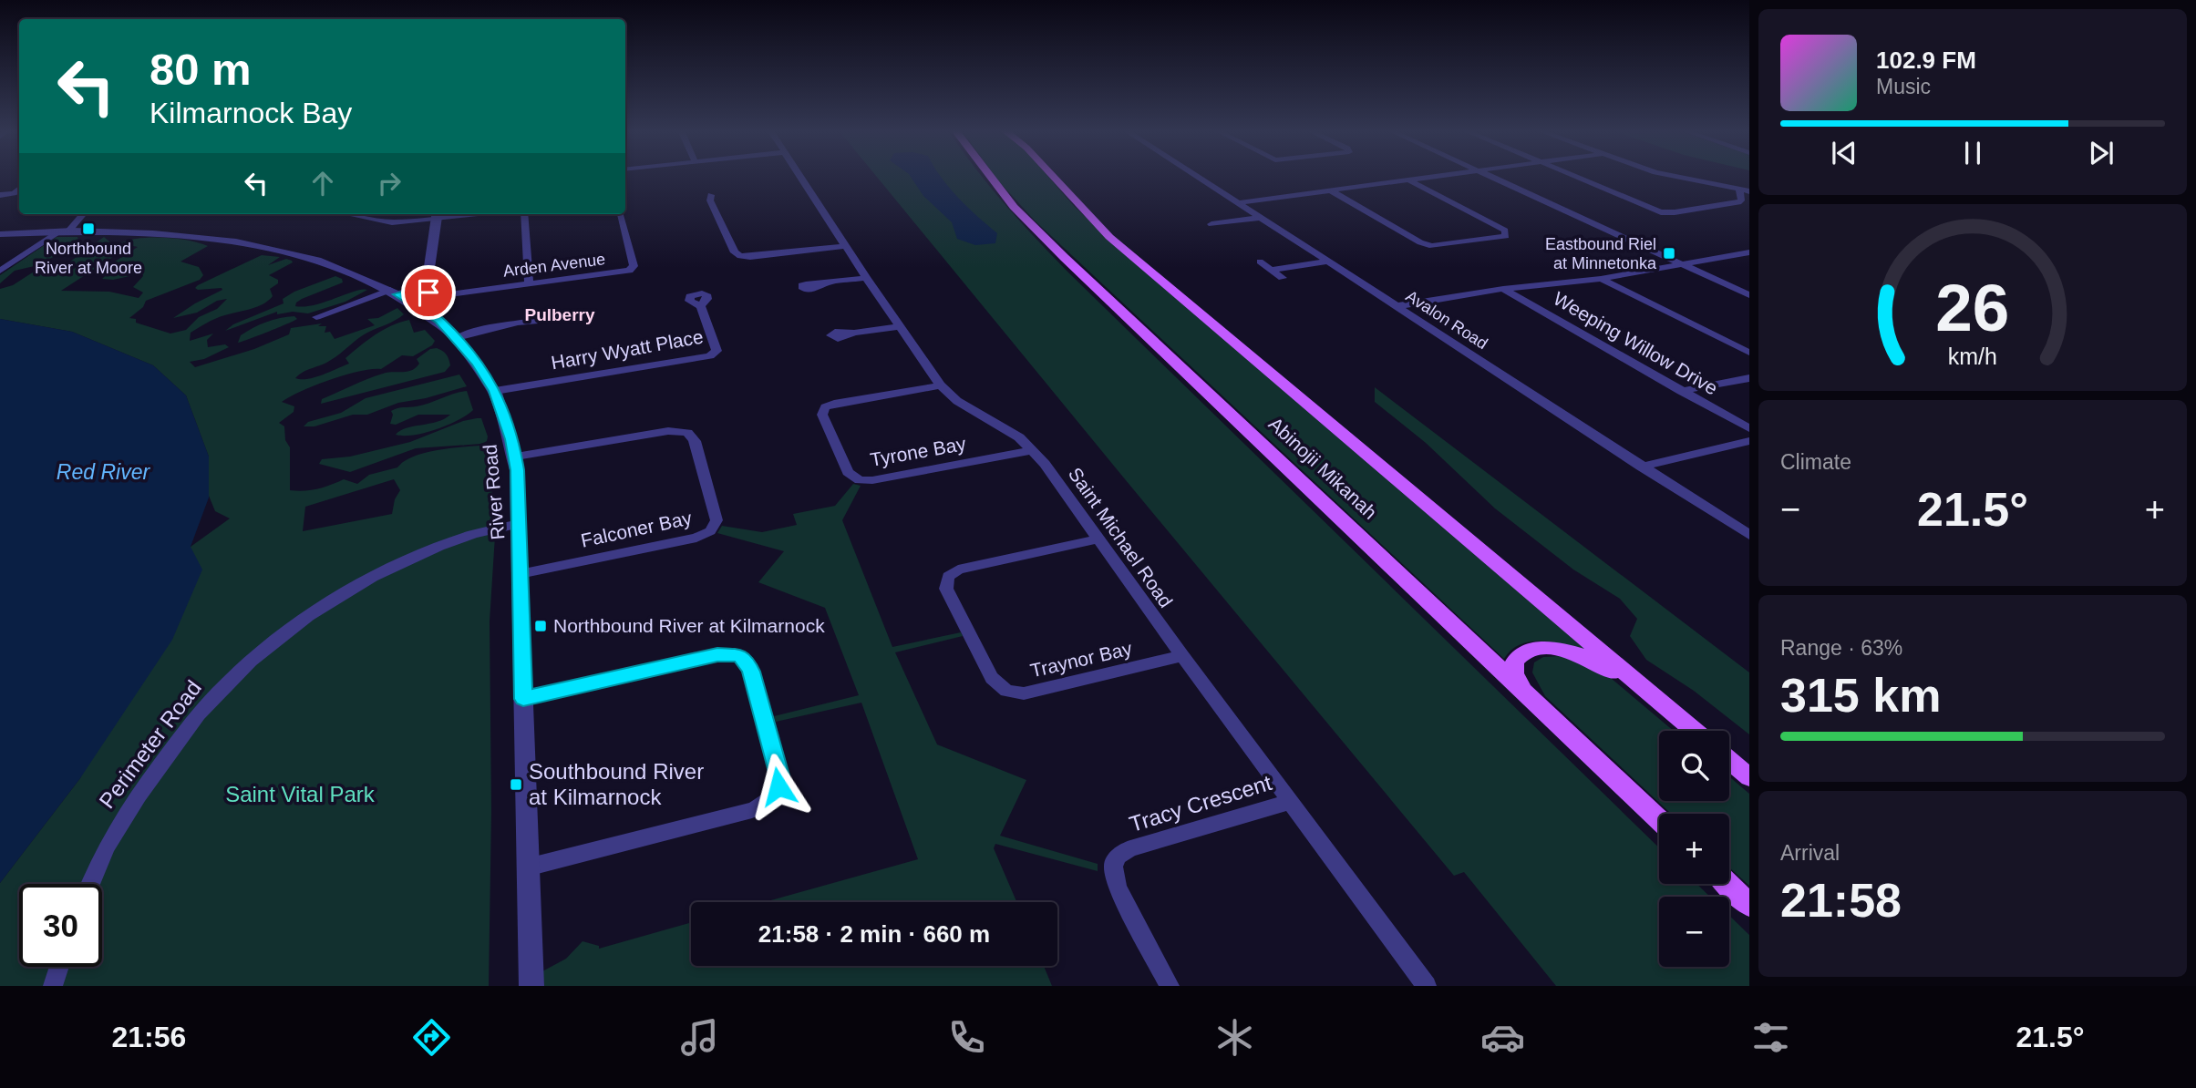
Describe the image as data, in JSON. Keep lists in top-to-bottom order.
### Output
{
  "streets": {
    "main road": ["Abinojii Mikanah"],
    "street": [
      "Arden Avenue",
      "Avalon Road",
      "Weeping Willow Drive",
      "Harry Wyatt Place",
      "Tyrone Bay",
      "River Road",
      "Falconer Bay",
      "Saint Michael Road",
      "Traynor Bay",
      "Perimeter Road",
      "Tracy Crescent"
    ]
  },
  "crossings": [
    ["Harry Wyatt Place", "River Road"],
    ["Tyrone Bay", "Saint Michael Road"],
    ["River Road", "Falconer Bay"],
    ["River Road", "Perimeter Road"],
    ["Saint Michael Road", "Traynor Bay"],
    ["Saint Michael Road", "Tracy Crescent"]
  ],
  "districts": ["Pulberry"],
  "water": ["Red River"],
  "parks": ["Saint Vital Park"],
  "places": {
    "transit": [
      "Northbound River at Moore",
      "Eastbound Riel at Minnetonka",
      "Northbound River at Kilmarnock",
      "Southbound River at Kilmarnock"
    ]
  },
  "page": {
    "turn": ["80 m", "Kilmarnock Bay"],
    "song": ["102.9 FM", "Music"],
    "tile": [
      "Climate",
      ["Range · 63%", "315 km"],
      ["Arrival", "21:58"]
    ],
    "heat": ["−", "21.5°", "+"],
    "map_buttons": ["+", "−"],
    "limit": "30",
    "trip": "21:58 · 2 min · 660 m",
    "tabs": ["21:56", "21.5°"],
    "gauge": ["26", "km/h"]
  }
}
